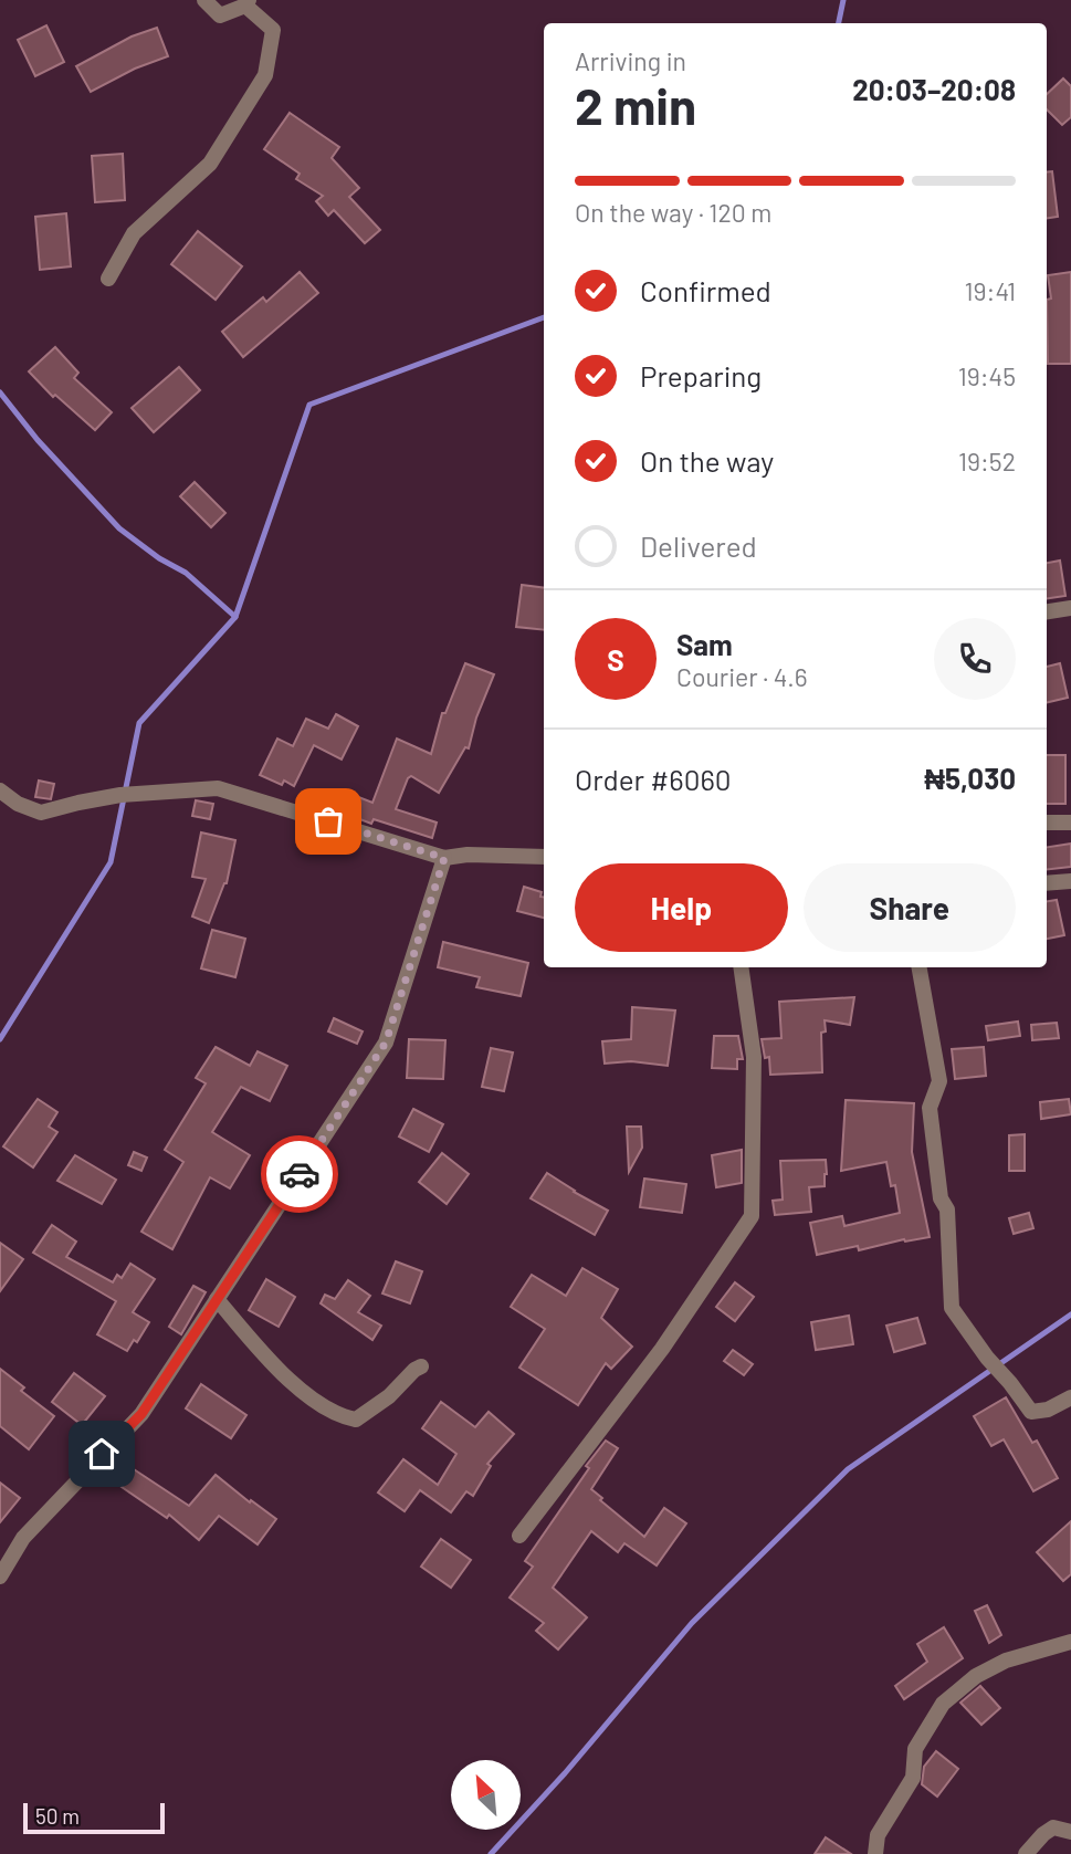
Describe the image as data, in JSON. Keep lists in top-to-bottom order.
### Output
{
  "scale_bar": "50 m",
  "north": "top left",
  "page": {
    "heading": ["2 min", "Arriving in", "20:03–20:08"],
    "panel": [
      "Sam",
      "Courier · 4.6",
      "Order #6060",
      "₦5,030"
    ],
    "bar": "On the way · 120 m",
    "list": [
      ["Confirmed", "19:41"],
      ["Preparing", "19:45"],
      ["On the way", "19:52"],
      "Delivered"
    ],
    "round": "S",
    "buttons": ["Help", "Share"],
    "scale": "50 m"
  }
}
